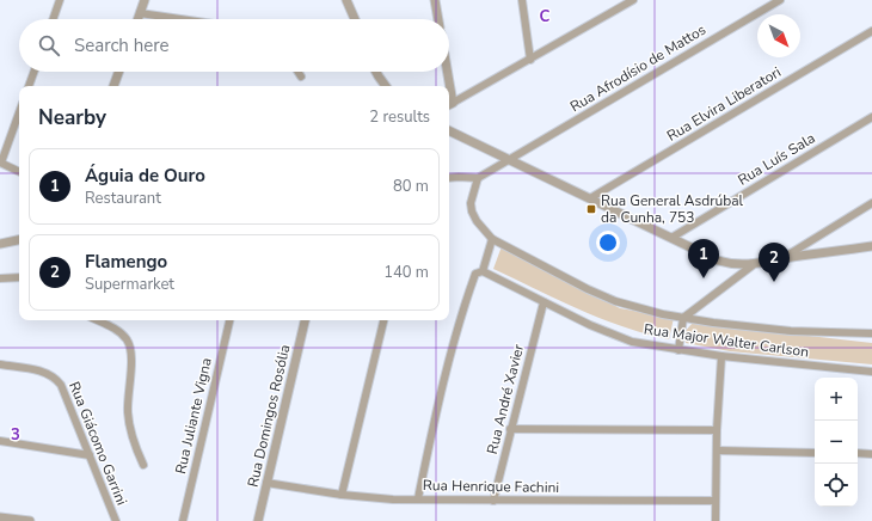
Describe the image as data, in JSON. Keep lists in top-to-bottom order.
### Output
{
  "streets": {
    "street": [
      "Rua Afrodísio de Mattos",
      "Rua Elvira Liberatori",
      "Rua Luís Sala",
      "Rua Major Walter Carlson",
      "Rua André Xavier",
      "Rua Juliante Vigna",
      "Rua Domingos Rosólia",
      "Rua Giácomo Garrini",
      "Rua Henrique Fachini"
    ]
  },
  "crossings": [
    ["Rua Major Walter Carlson", "Rua André Xavier"],
    ["Rua André Xavier", "Rua Henrique Fachini"],
    ["Rua Domingos Rosólia", "Rua Henrique Fachini"]
  ],
  "places": {
    "transit": ["Rua General Asdrúbal da Cunha, 753"]
  },
  "north": "bottom right",
  "page": {
    "search": "Search here",
    "heading": ["Nearby", "2 results"],
    "list": [
      {
        "mark": "1",
        "name": "Águia de Ouro",
        "note": "Restaurant",
        "value": "80 m"
      },
      {
        "mark": "2",
        "name": "Flamengo",
        "note": "Supermarket",
        "value": "140 m"
      }
    ],
    "pins": ["1", "2"],
    "map_buttons": ["+", "−"]
  },
  "grid": {
    "columns": ["C"],
    "rows": ["3"]
  }
}
